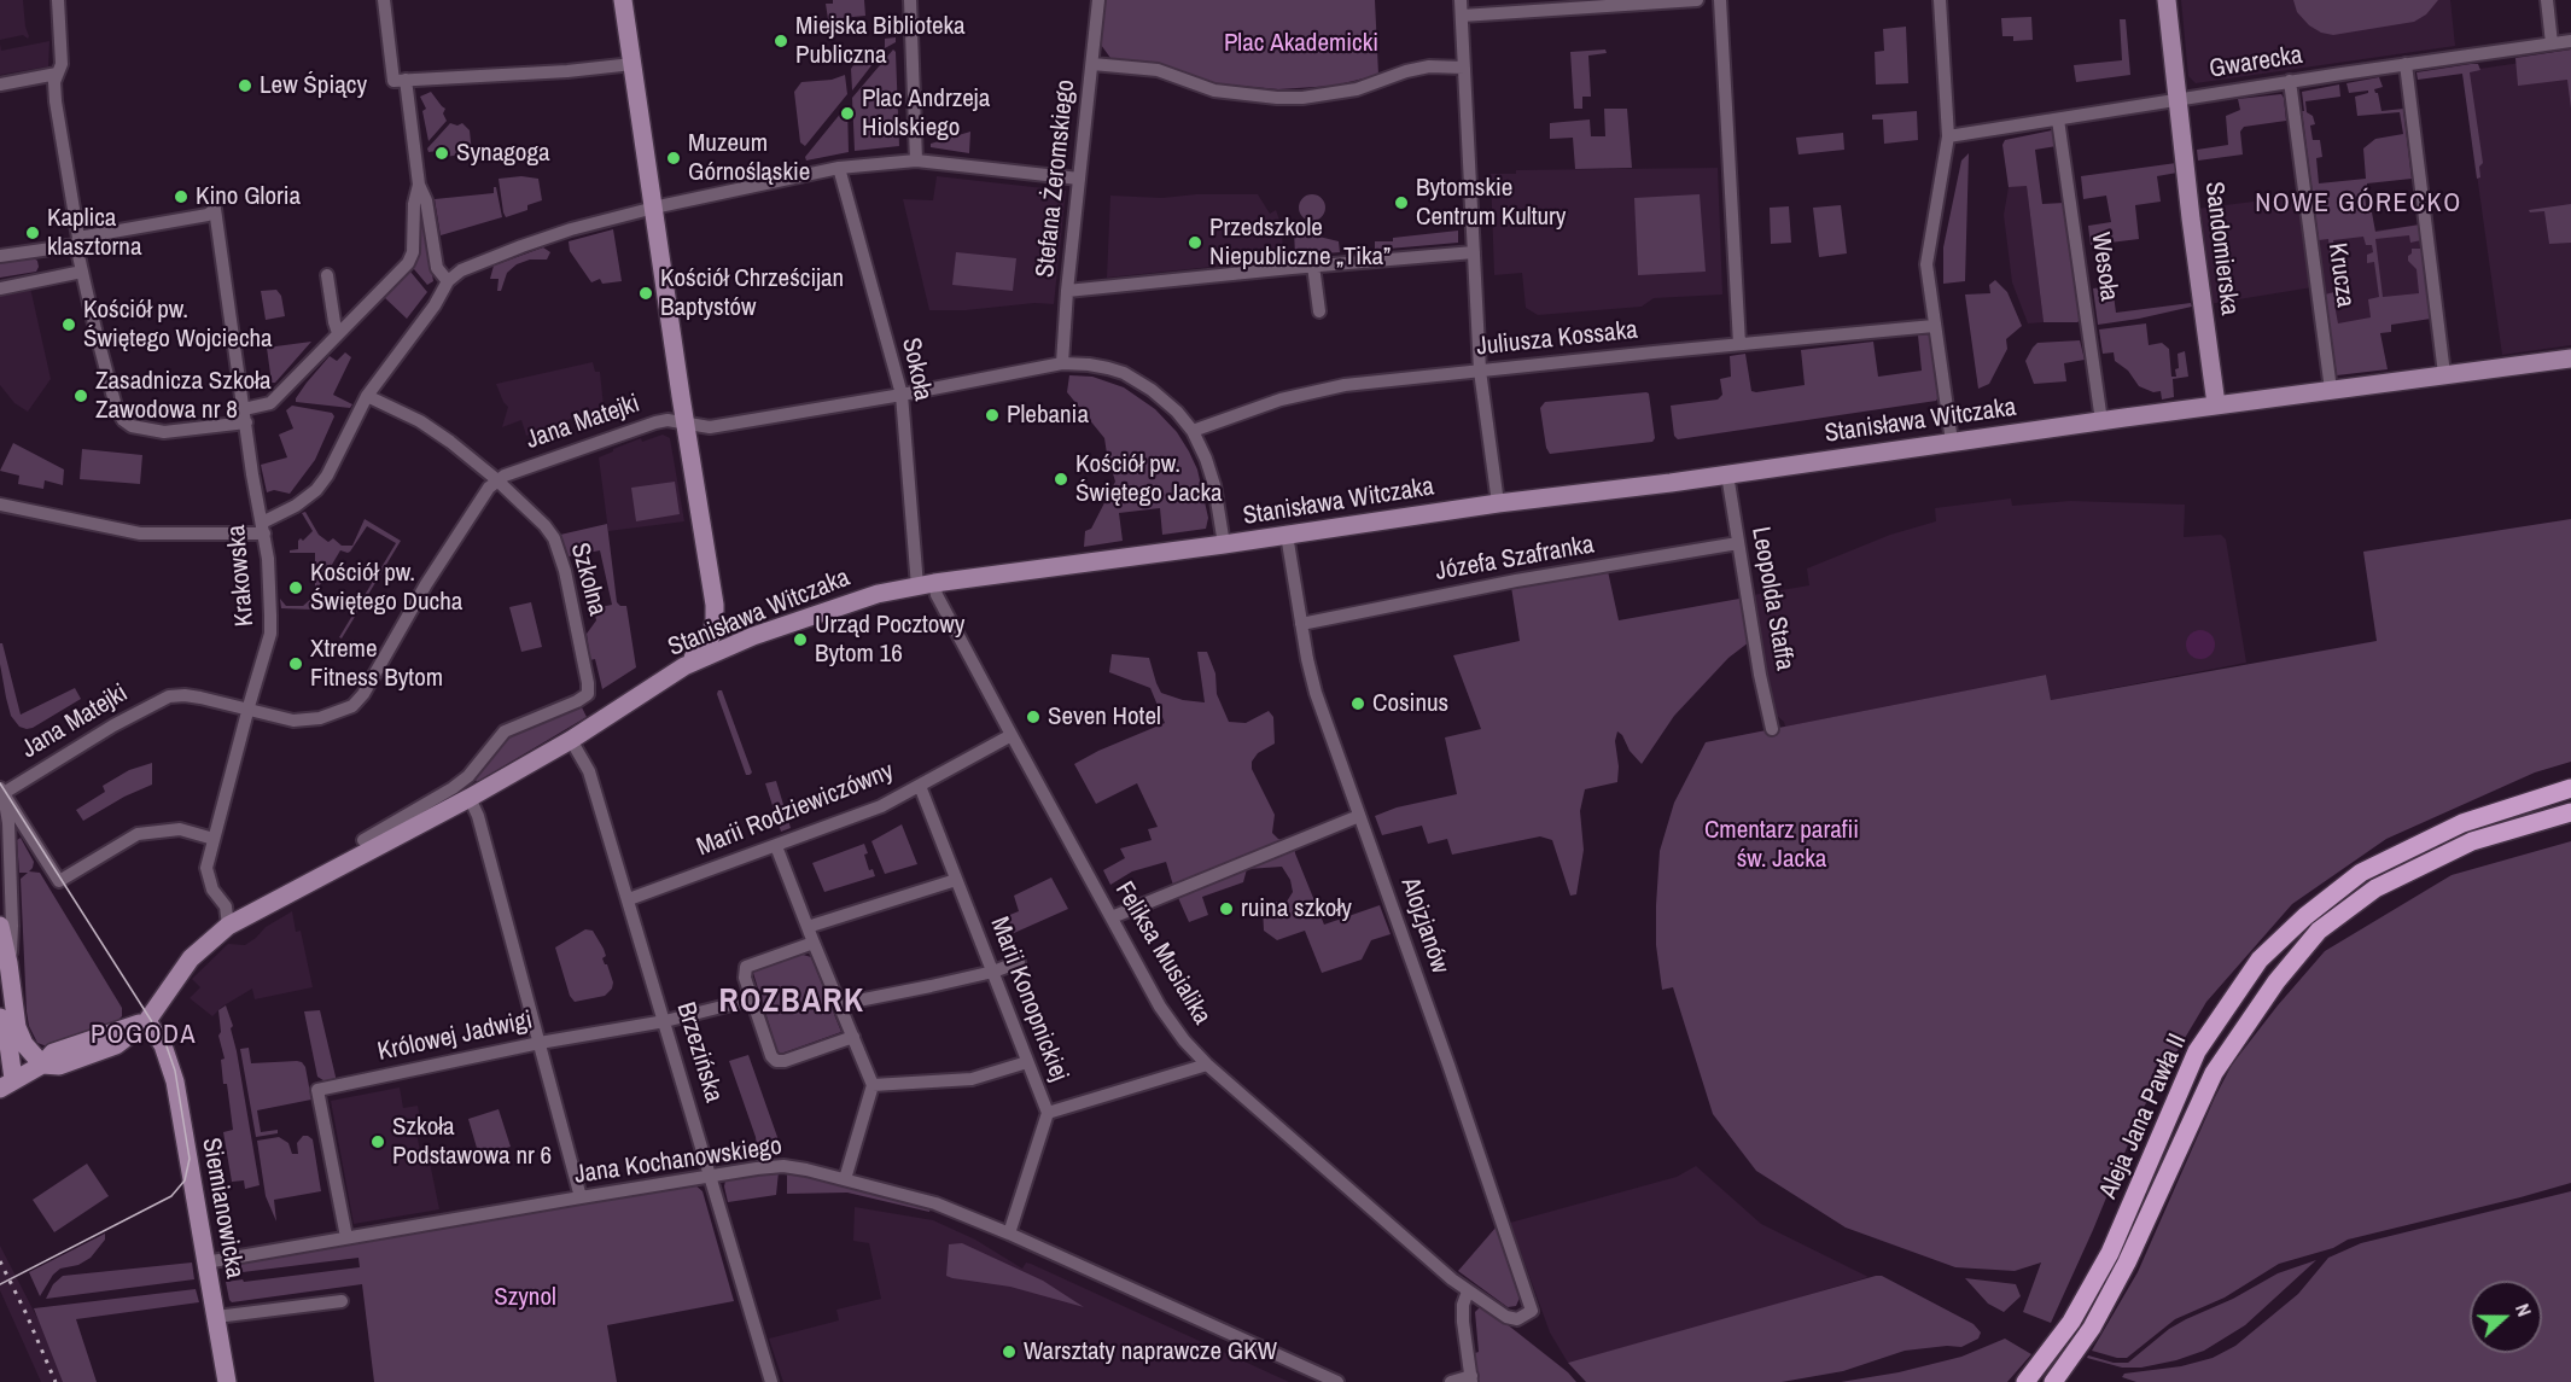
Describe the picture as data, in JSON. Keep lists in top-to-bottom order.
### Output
{
  "streets": {
    "main road": ["Aleja Jana Pawła II"],
    "street": [
      "Gwarecka",
      "Stefana Żeromskiego",
      "Sandomierska",
      "Wesoła",
      "Krucza",
      "Juliusza Kossaka",
      "Sokoła",
      "Stanisława Witczaka",
      "Jana Matejki",
      "Józefa Szafranka",
      "Krakowska",
      "Szkolna",
      "Leopolda Staffa",
      "Marii Rodziewiczówny",
      "Alojzjanów",
      "Feliksa Musialika",
      "Marii Konopnickiej",
      "Królowej Jadwigi",
      "Brzezińska",
      "Jana Kochanowskiego",
      "Siemianowicka"
    ]
  },
  "crossings": [
    ["Gwarecka", "Sandomierska"],
    ["Gwarecka", "Wesoła"],
    ["Gwarecka", "Krucza"],
    ["Stefana Żeromskiego", "Jana Matejki"],
    ["Sandomierska", "Stanisława Witczaka"],
    ["Wesoła", "Stanisława Witczaka"],
    ["Krucza", "Stanisława Witczaka"],
    ["Juliusza Kossaka", "Jana Matejki"],
    ["Sokoła", "Stanisława Witczaka"],
    ["Sokoła", "Jana Matejki"],
    ["Sokoła", "Feliksa Musialika"],
    ["Stanisława Witczaka", "Jana Matejki"],
    ["Stanisława Witczaka", "Krakowska"],
    ["Stanisława Witczaka", "Leopolda Staffa"],
    ["Stanisława Witczaka", "Alojzjanów"],
    ["Stanisława Witczaka", "Feliksa Musialika"],
    ["Stanisława Witczaka", "Brzezińska"],
    ["Stanisława Witczaka", "Siemianowicka"],
    ["Jana Matejki", "Krakowska"],
    ["Jana Matejki", "Szkolna"],
    ["Józefa Szafranka", "Leopolda Staffa"],
    ["Józefa Szafranka", "Alojzjanów"],
    ["Marii Rodziewiczówny", "Feliksa Musialika"],
    ["Marii Rodziewiczówny", "Marii Konopnickiej"],
    ["Marii Rodziewiczówny", "Brzezińska"],
    ["Alojzjanów", "Feliksa Musialika"],
    ["Marii Konopnickiej", "Jana Kochanowskiego"],
    ["Królowej Jadwigi", "Brzezińska"],
    ["Królowej Jadwigi", "Jana Kochanowskiego"],
    ["Brzezińska", "Jana Kochanowskiego"],
    ["Jana Kochanowskiego", "Siemianowicka"]
  ],
  "districts": ["NOWE GÓRECKO", "ROZBARK", "POGODA"],
  "parks": ["Plac Akademicki", "Cmentarz parafii św. Jacka", "Szynol"],
  "places": [
    "Miejska Biblioteka Publiczna",
    "Lew Śpiący",
    "Plac Andrzeja Hiolskiego",
    "Synagoga",
    "Muzeum Górnośląskie",
    "Kino Gloria",
    "Bytomskie Centrum Kultury",
    "Kaplica klasztorna",
    "Przedszkole Niepubliczne „Tika”",
    "Kościół Chrześcijan Baptystów",
    "Kościół pw. Świętego Wojciecha",
    "Zasadnicza Szkoła Zawodowa nr 8",
    "Plebania",
    "Kościół pw. Świętego Jacka",
    "Kościół pw. Świętego Ducha",
    "Urząd Pocztowy Bytom 16",
    "Xtreme Fitness Bytom",
    "Cosinus",
    "Seven Hotel",
    "ruina szkoły",
    "Szkoła Podstawowa nr 6",
    "Warsztaty naprawcze GKW"
  ],
  "north": "right"
}
